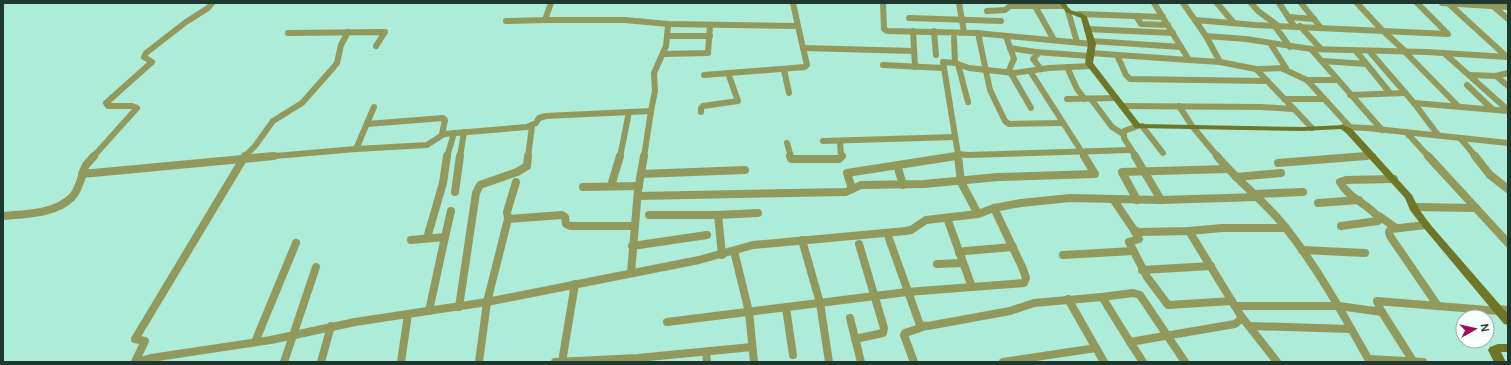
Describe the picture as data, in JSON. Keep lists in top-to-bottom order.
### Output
{
  "north": "right"
}
